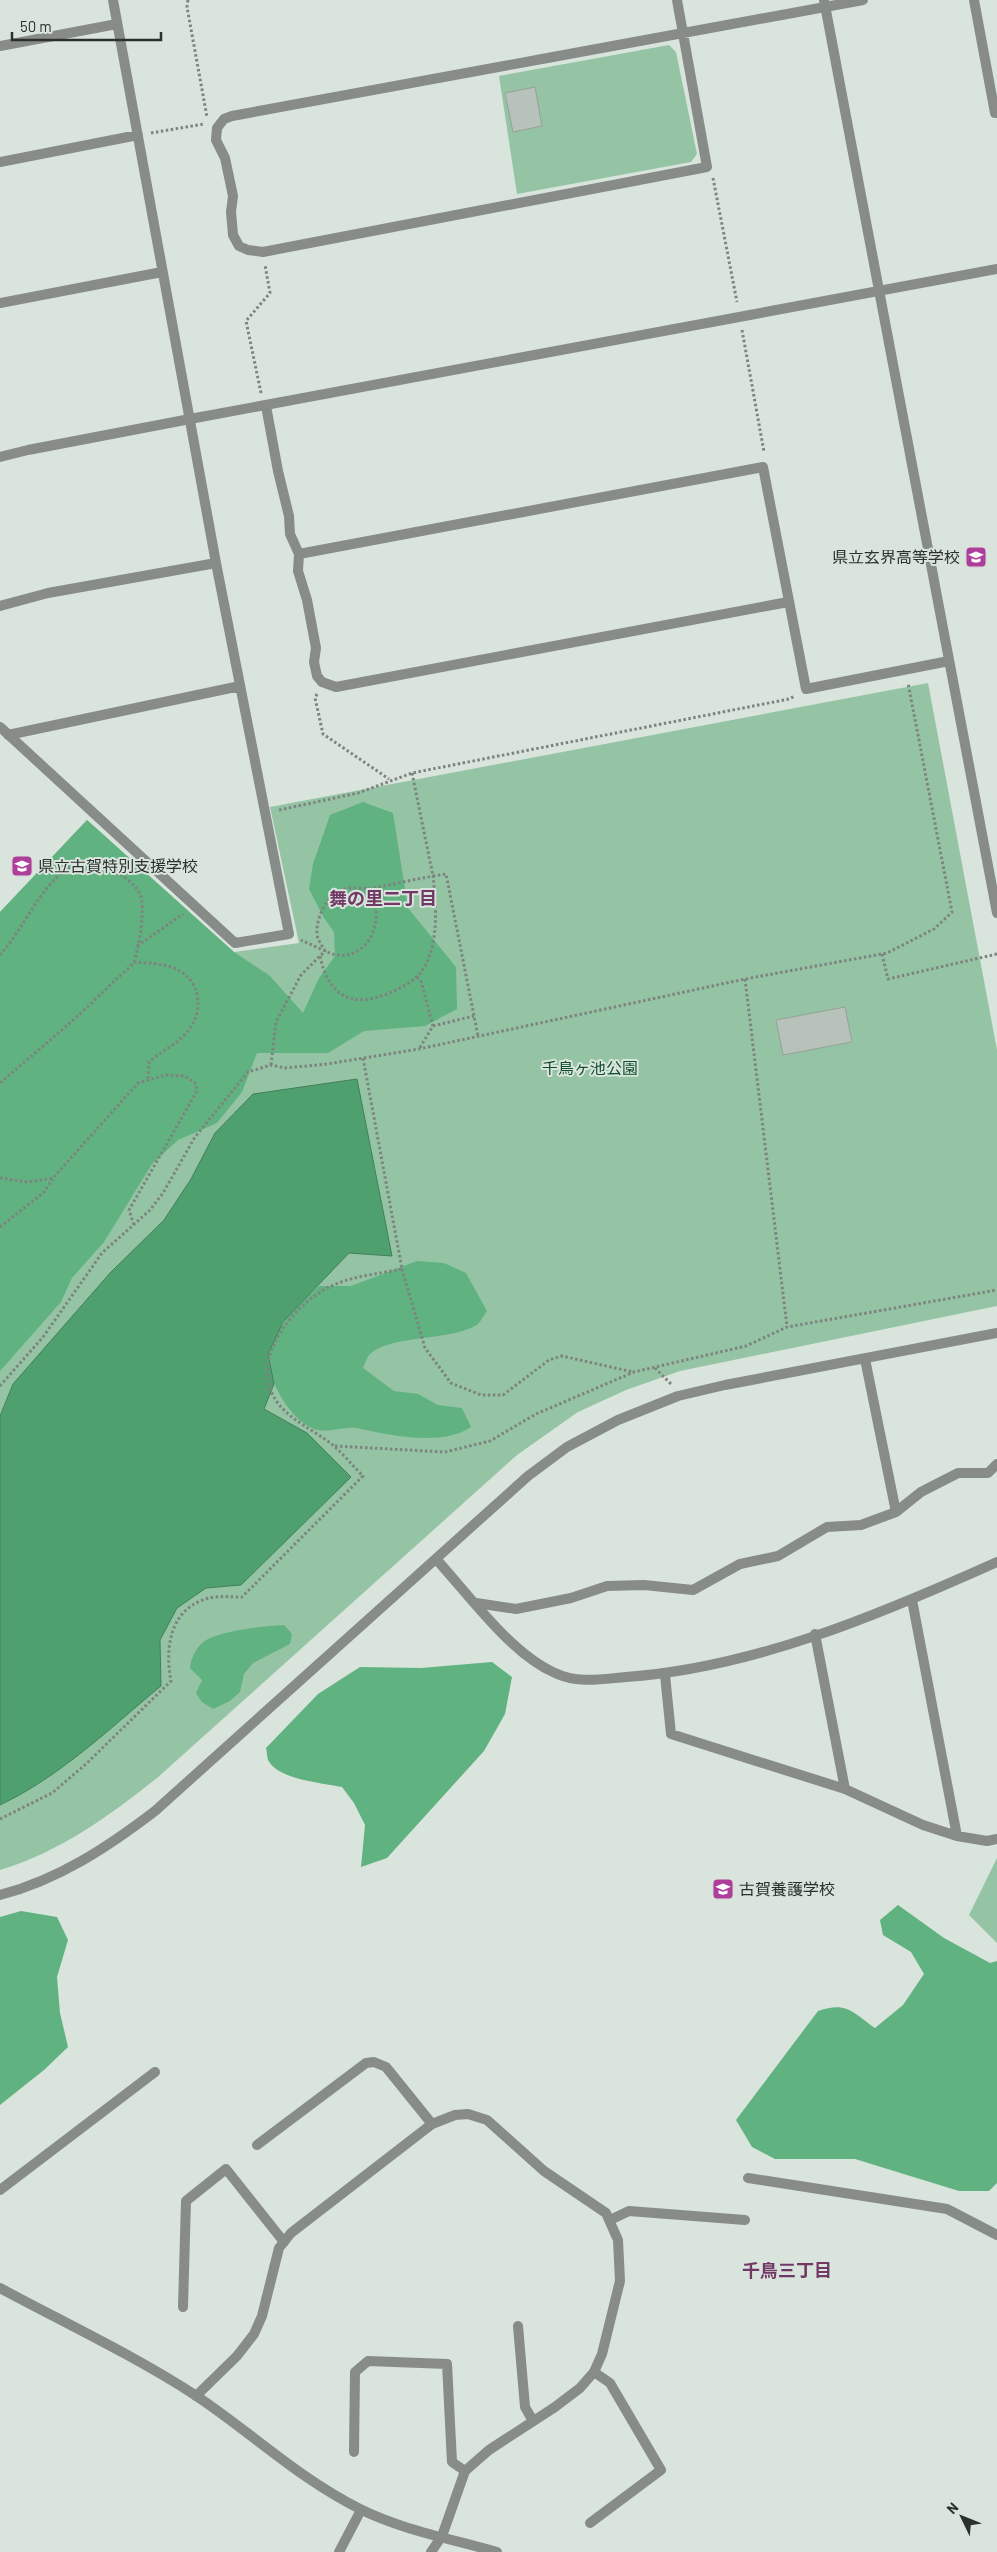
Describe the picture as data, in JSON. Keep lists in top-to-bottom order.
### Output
{
  "districts": ["舞の里二丁目", "千鳥三丁目"],
  "parks": ["千鳥ヶ池公園"],
  "places": {
    "school or university": ["県立玄界高等学校", "県立古賀特別支援学校", "古賀養護学校"]
  },
  "scale_bar": "50 m",
  "north": "top left"
}
